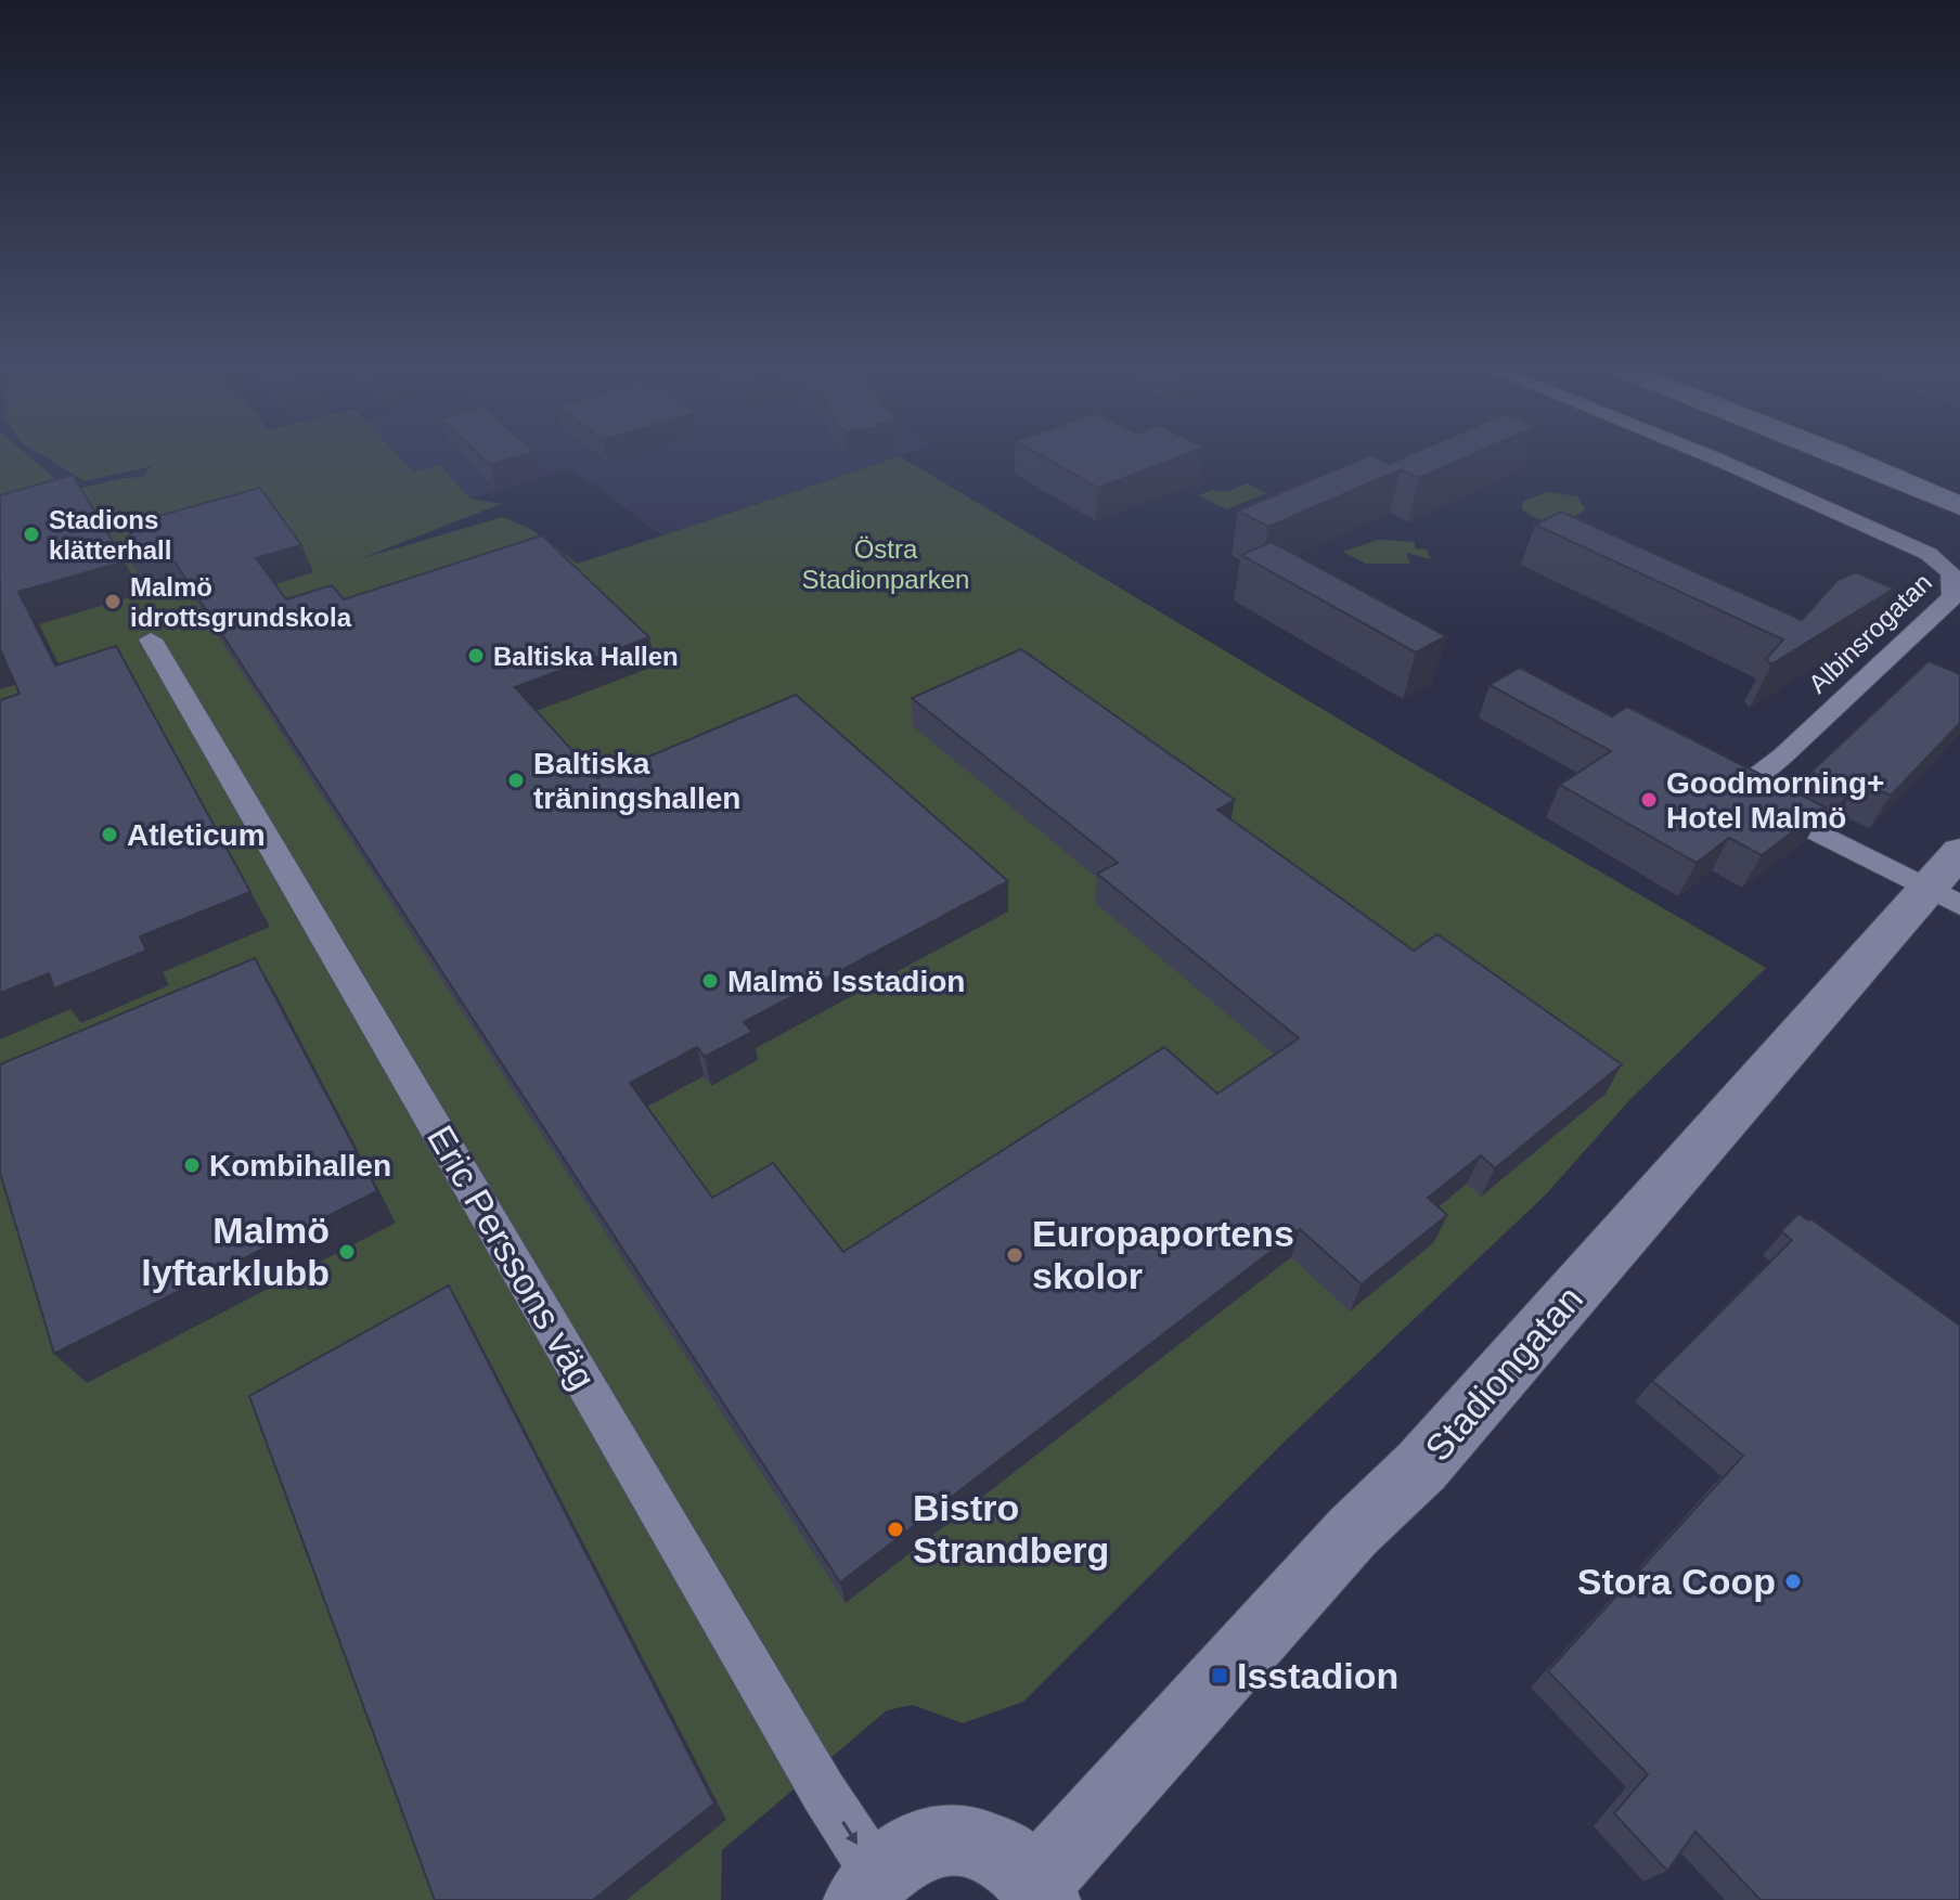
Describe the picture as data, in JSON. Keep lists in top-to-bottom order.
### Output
{
  "streets": {
    "main road": ["Stadiongatan"],
    "street": ["Albinsrogatan", "Eric Perssons väg"]
  },
  "crossings": [
    ["Eric Perssons väg", "Stadiongatan"]
  ],
  "one_way": ["Eric Perssons väg"],
  "parks": ["Östra Stadionparken"],
  "places": {
    "other": [
      "Stadions klätterhall",
      "Malmö idrottsgrundskola",
      "Baltiska Hallen",
      "Baltiska träningshallen",
      "Goodmorning+ Hotel Malmö",
      "Atleticum",
      "Malmö Isstadion",
      "Kombihallen",
      "Malmö lyftarklubb",
      "Europaportens skolor",
      "Bistro Strandberg",
      "Stora Coop"
    ],
    "transit": ["Isstadion"]
  }
}
